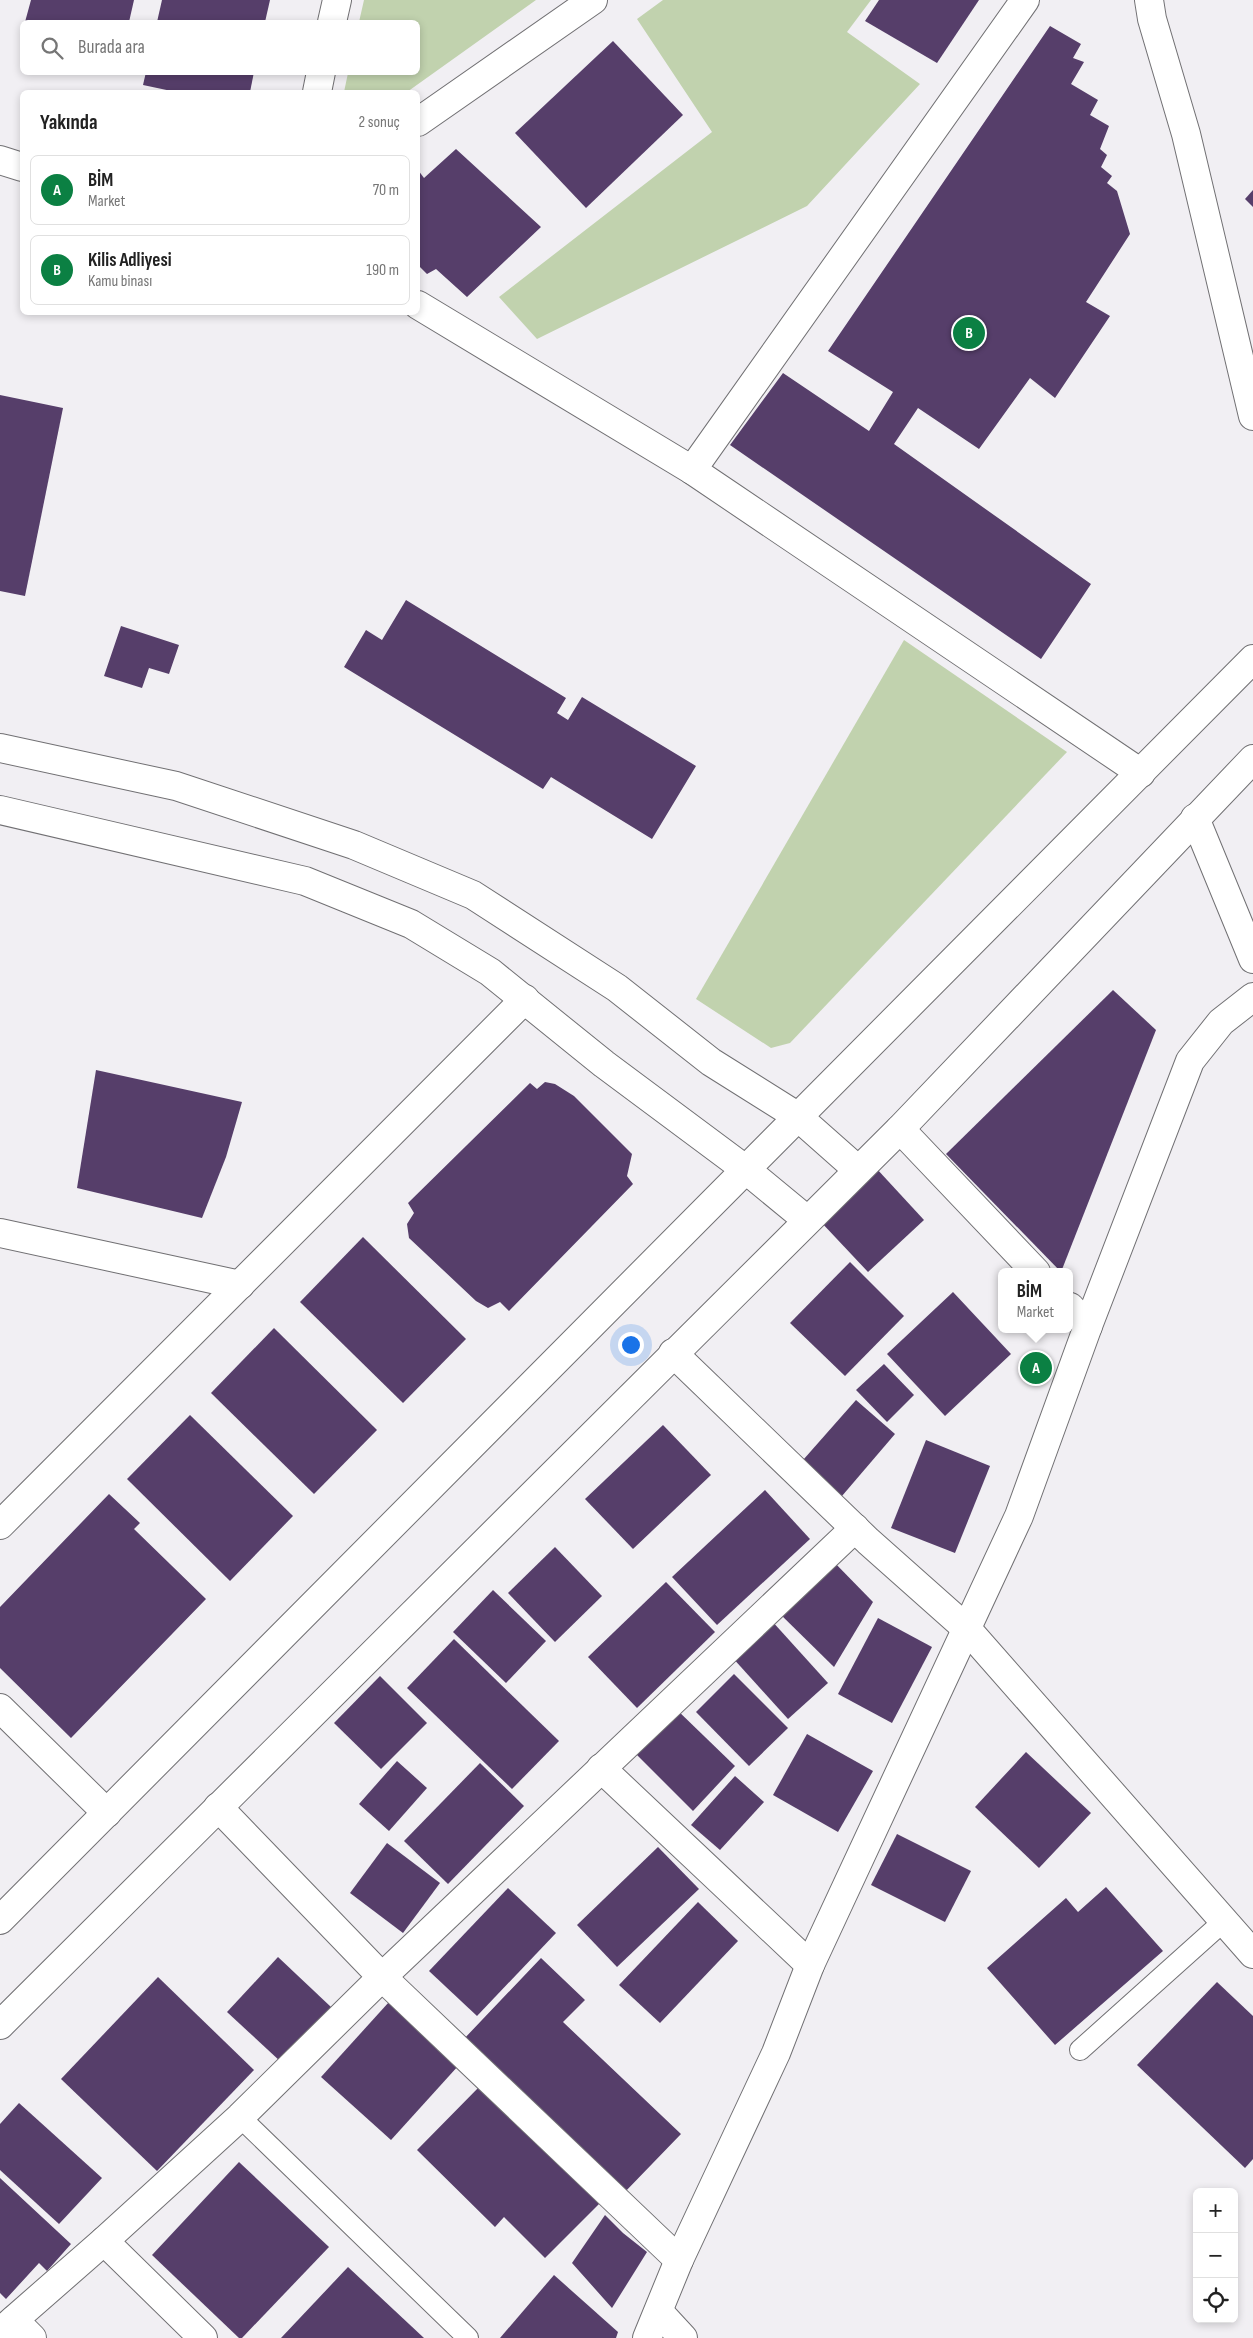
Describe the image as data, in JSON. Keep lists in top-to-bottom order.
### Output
{
  "page": {
    "search": "Burada ara",
    "heading": ["Yakında", "2 sonuç"],
    "list": [
      {
        "mark": "A",
        "name": "BİM",
        "note": "Market",
        "value": "70 m"
      },
      {
        "mark": "B",
        "name": "Kilis Adliyesi",
        "note": "Kamu binası",
        "value": "190 m"
      }
    ],
    "pins": ["B", "A"],
    "popup": ["BİM", "Market"],
    "map_buttons": ["+", "−"]
  }
}
